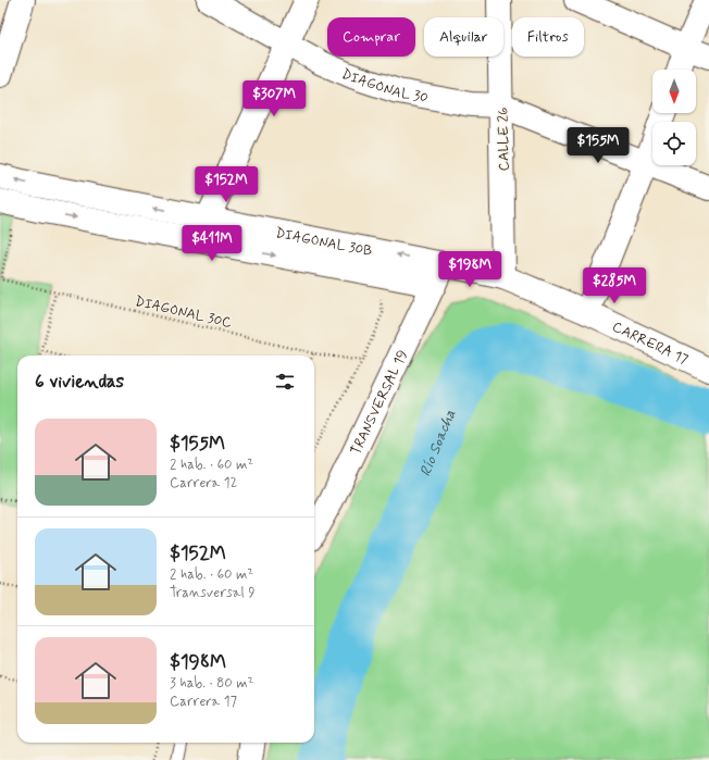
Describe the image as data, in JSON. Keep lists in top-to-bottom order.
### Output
{
  "streets": {
    "street": [
      "DIAGONAL 30",
      "CALLE 26",
      "DIAGONAL 30B",
      "CARRERA 17",
      "TRANSVERSAL 19"
    ],
    "path": ["DIAGONAL 30C"]
  },
  "crossings": [
    ["DIAGONAL 30", "CALLE 26"],
    ["CALLE 26", "CARRERA 17"],
    ["DIAGONAL 30B", "CARRERA 17"],
    ["DIAGONAL 30B", "TRANSVERSAL 19"],
    ["CARRERA 17", "TRANSVERSAL 19"]
  ],
  "water": ["Río Soacha"],
  "north": "bottom",
  "page": {
    "chip": ["Comprar", "Alquilar", "Filtros"],
    "price": [
      "$307M",
      "$155M",
      "$152M",
      "$411M",
      "$198M",
      "$285M"
    ],
    "heading": "6 viviendas",
    "list": [
      {
        "name": "$155M",
        "note": "2 hab. · 60 m² · Carrera 12"
      },
      {
        "name": "$152M",
        "note": "2 hab. · 60 m² · Transversal 9"
      },
      {
        "name": "$198M",
        "note": "3 hab. · 80 m² · Carrera 17"
      }
    ]
  }
}
